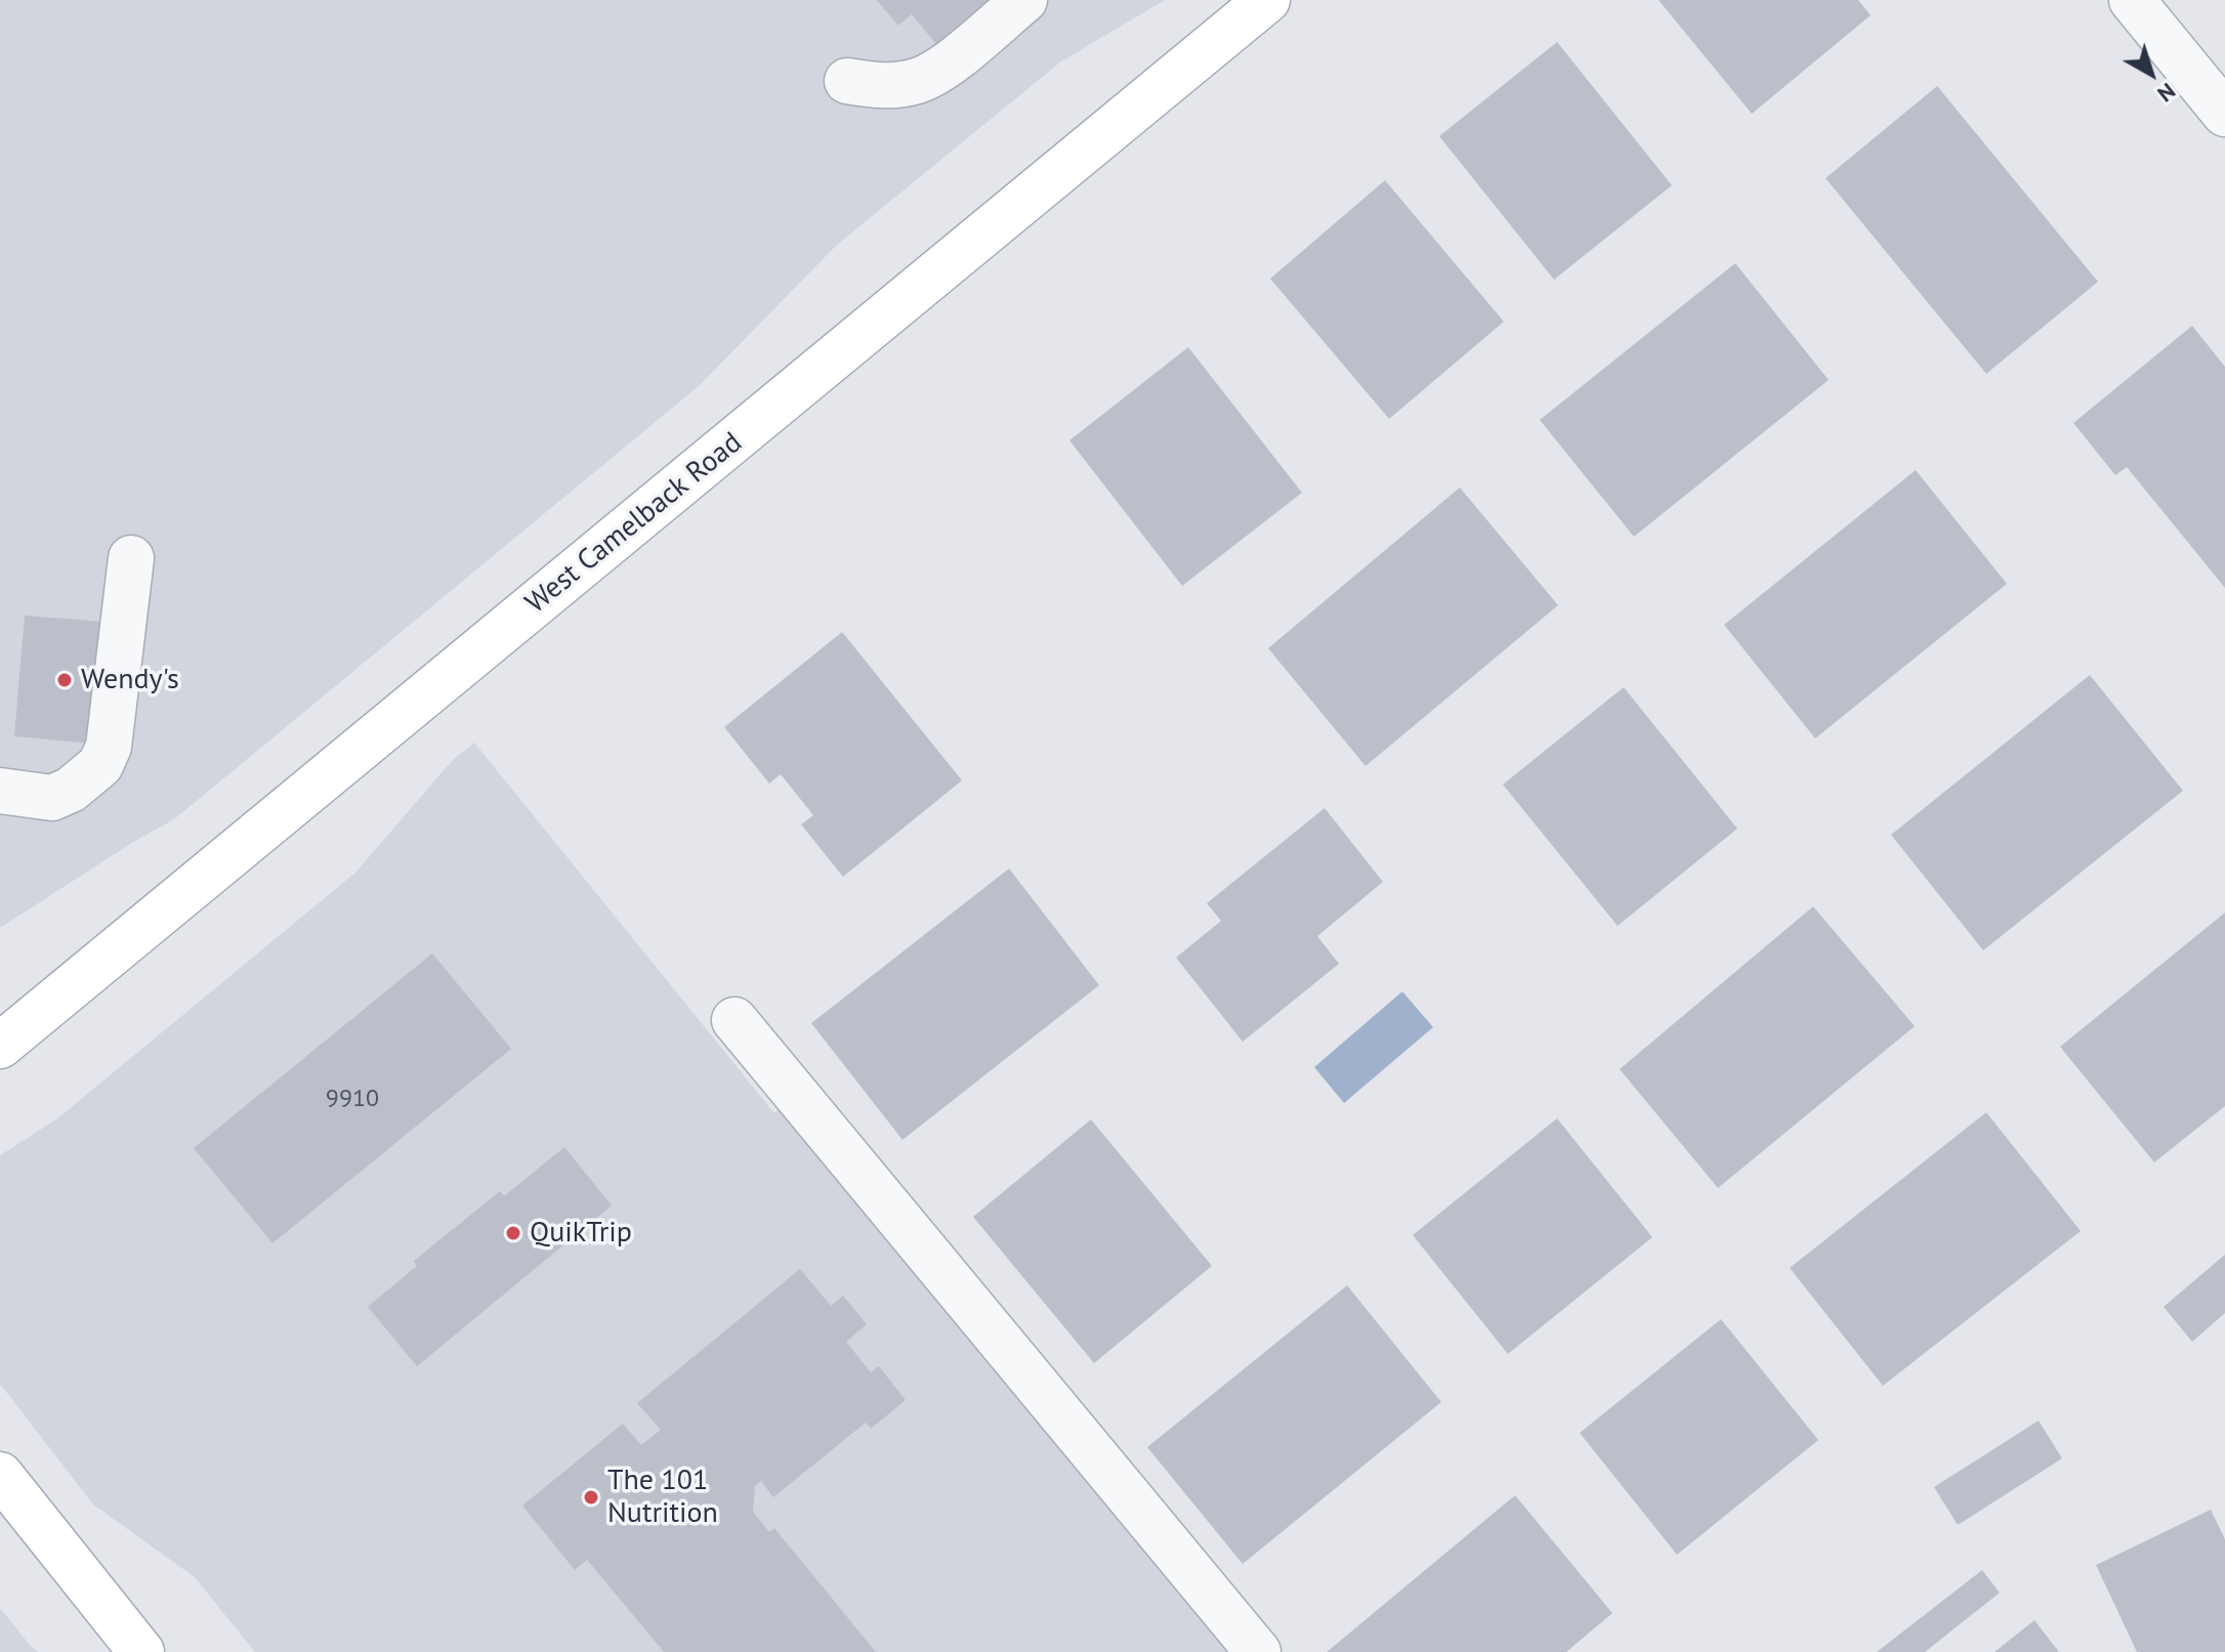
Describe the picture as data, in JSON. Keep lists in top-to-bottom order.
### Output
{
  "streets": {
    "main road": ["West Camelback Road"]
  },
  "places": ["Wendy's", "QuikTrip", "The 101 Nutrition"],
  "house_numbers": ["9910"],
  "north": "bottom right"
}
